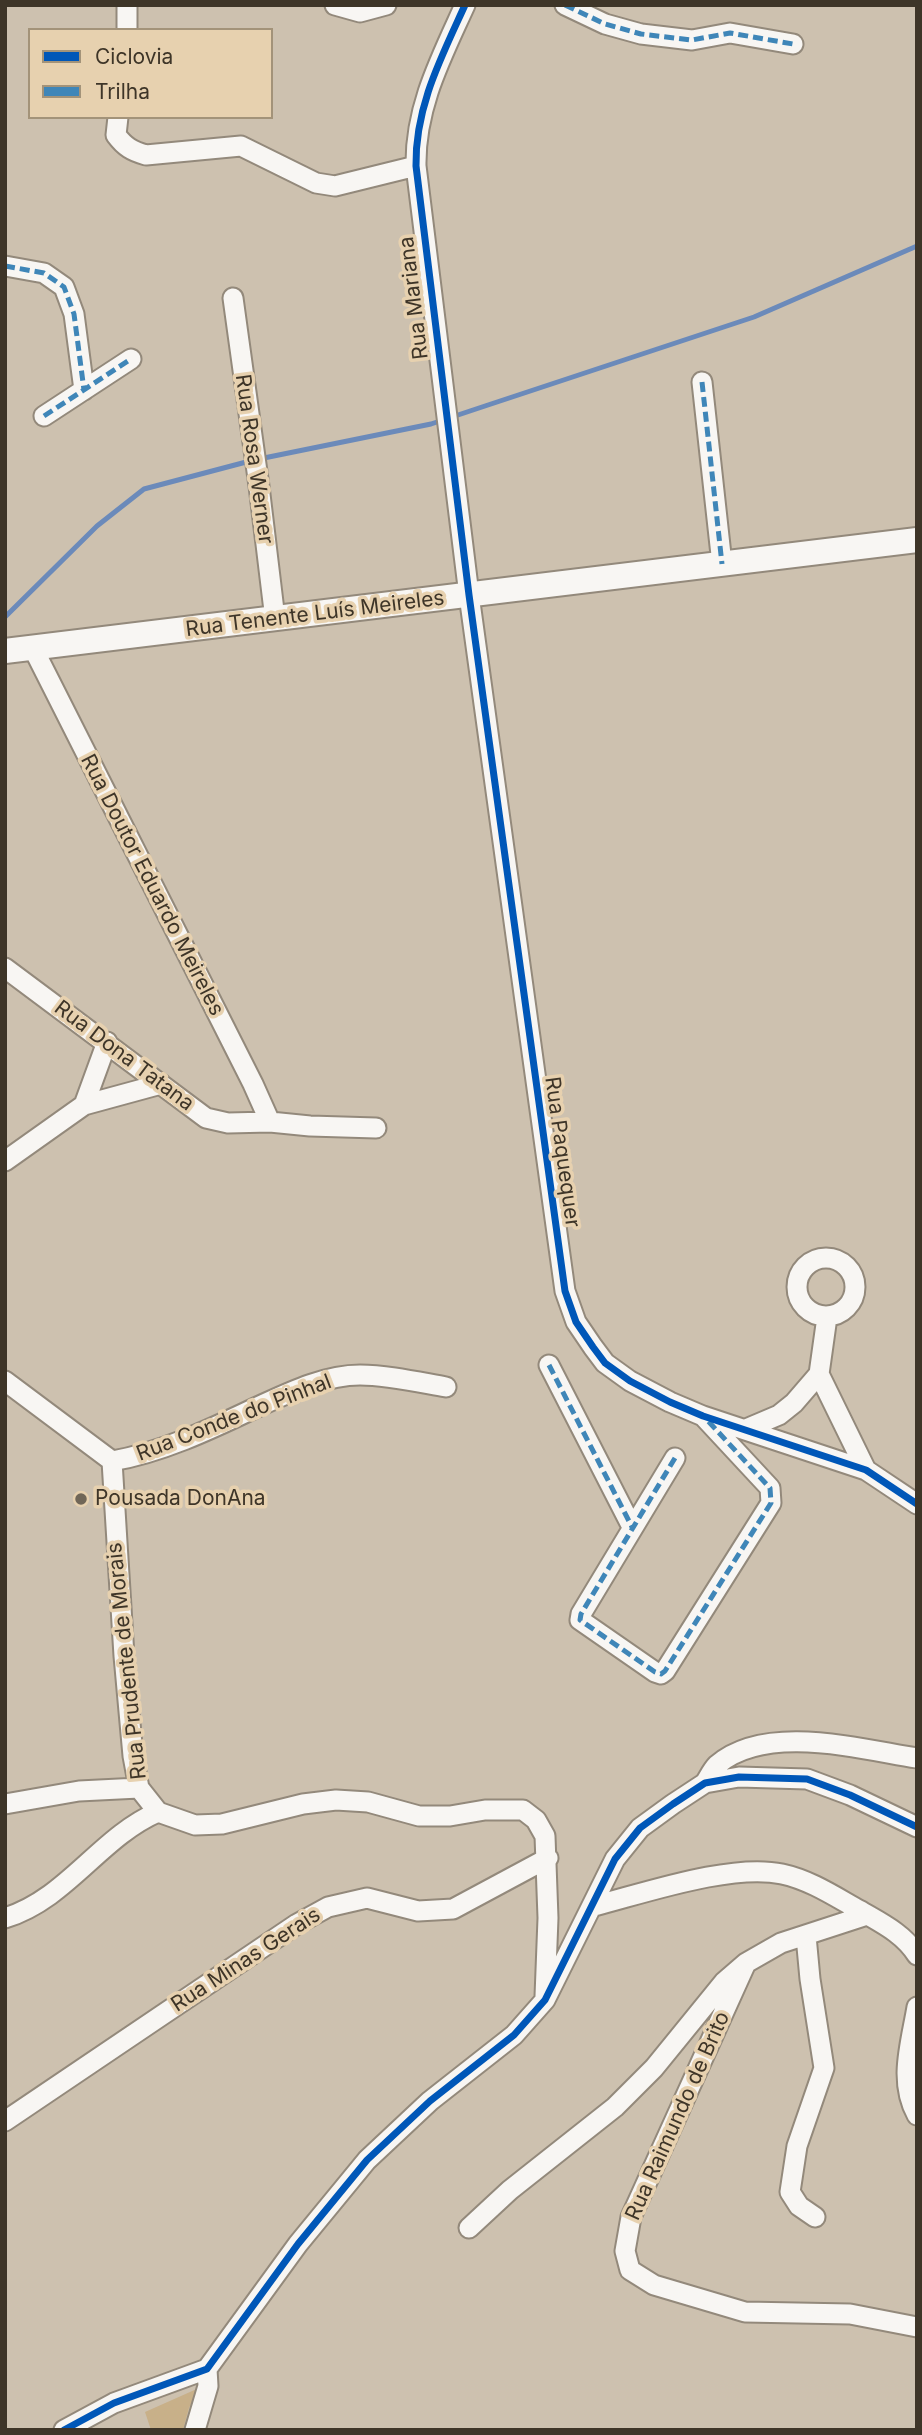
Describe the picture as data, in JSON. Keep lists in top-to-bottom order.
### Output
{
  "streets": {
    "main road": ["Rua Tenente Luís Meireles"],
    "street": [
      "Rua Mariana",
      "Rua Rosa Werner",
      "Rua Doutor Eduardo Meireles",
      "Rua Dona Tatana",
      "Rua Paquequer",
      "Rua Conde do Pinhal",
      "Rua Prudente de Morais",
      "Rua Minas Gerais",
      "Rua Raimundo de Brito"
    ]
  },
  "crossings": [
    ["Rua Mariana", "Rua Tenente Luís Meireles"],
    ["Rua Mariana", "Rua Paquequer"],
    ["Rua Rosa Werner", "Rua Tenente Luís Meireles"],
    ["Rua Tenente Luís Meireles", "Rua Doutor Eduardo Meireles"],
    ["Rua Tenente Luís Meireles", "Rua Paquequer"],
    ["Rua Doutor Eduardo Meireles", "Rua Dona Tatana"],
    ["Rua Conde do Pinhal", "Rua Prudente de Morais"]
  ],
  "places": ["Pousada DonAna"],
  "legend": ["Ciclovia", "Trilha"]
}
